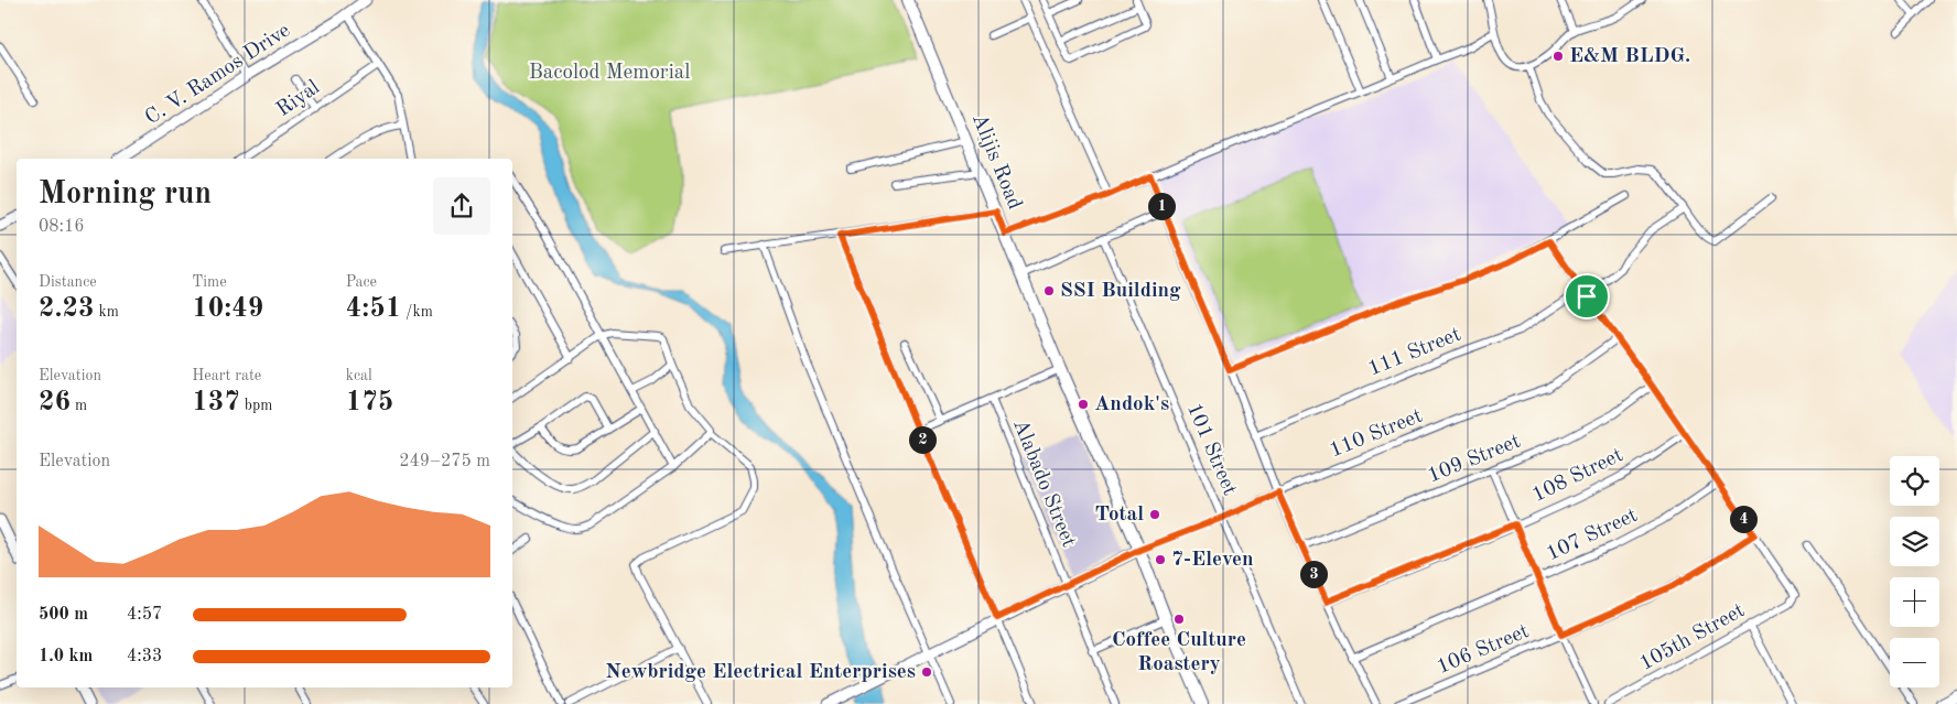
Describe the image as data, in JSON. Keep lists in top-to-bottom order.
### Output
{
  "streets": {
    "main road": ["Alijis Road"],
    "street": [
      "C. V. Ramos Drive",
      "Riyal",
      "111 Street",
      "110 Street",
      "101 Street",
      "109 Street",
      "108 Street",
      "Alabado Street",
      "107 Street",
      "105th Street",
      "106 Street"
    ]
  },
  "crossings": [
    ["Alijis Road", "110 Street"],
    ["110 Street", "101 Street"],
    ["105th Street", "106 Street"]
  ],
  "parks": ["Bacolod Memorial"],
  "places": [
    "E&M BLDG.",
    "SSI Building",
    "Andok's",
    "Total",
    "7-Eleven",
    "Coffee Culture Roastery",
    "Newbridge Electrical Enterprises"
  ],
  "page": {
    "heading": ["Morning run", "08:16"],
    "pins": [
      "1",
      "2",
      "4",
      "3"
    ],
    "stats": [
      ["Distance", "2.23 km"],
      ["Time", "10:49"],
      ["Pace", "4:51 /km"],
      ["Elevation", "26 m"],
      ["Heart rate", "137 bpm"],
      ["kcal", "175"]
    ],
    "chart": ["Elevation", "249–275 m"],
    "map_buttons": ["+", "−"],
    "list": [
      {
        "name": "500 m",
        "note": "4:57"
      },
      {
        "name": "1.0 km",
        "note": "4:33"
      }
    ]
  }
}
